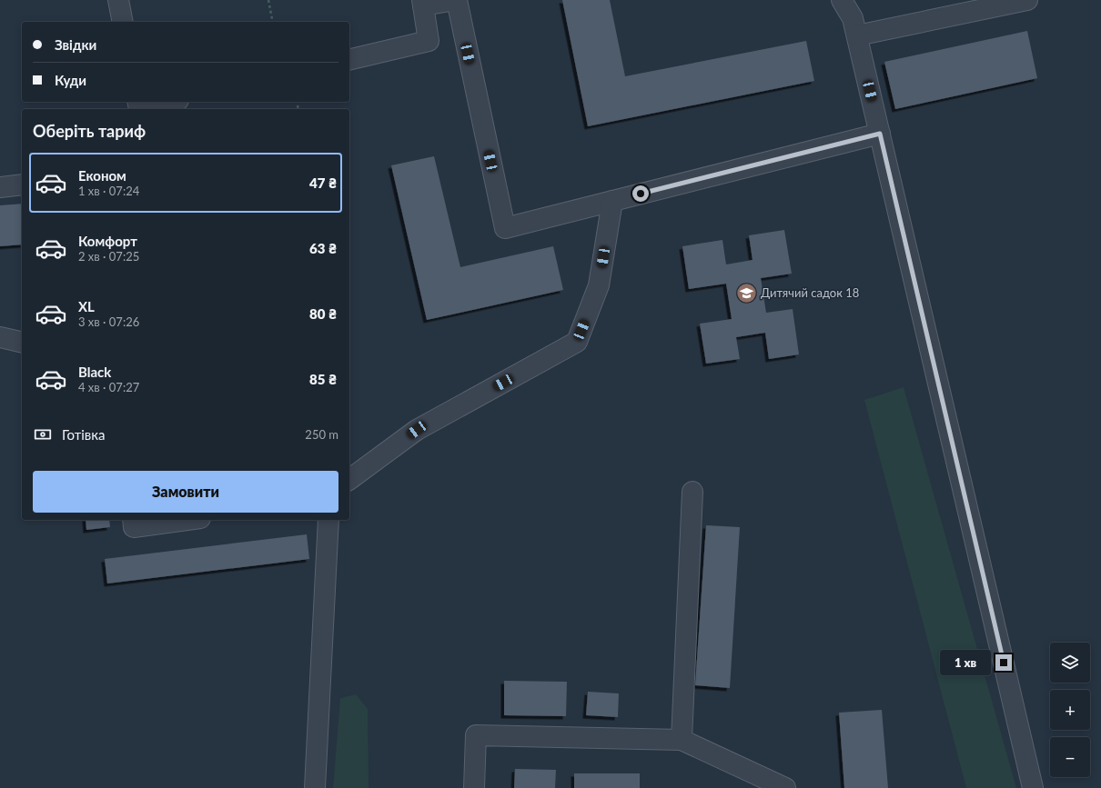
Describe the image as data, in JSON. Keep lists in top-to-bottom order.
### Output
{
  "places": {
    "school or university": ["Дитячий садок 18"]
  },
  "page": {
    "banner": ["Звідки", "Куди"],
    "heading": "Оберіть тариф",
    "list": [
      {
        "name": "Економ",
        "note": "1 хв · 07:24",
        "value": "47 ₴"
      },
      {
        "name": "Комфорт",
        "note": "2 хв · 07:25",
        "value": "63 ₴"
      },
      {
        "name": "XL",
        "note": "3 хв · 07:26",
        "value": "80 ₴"
      },
      {
        "name": "Black",
        "note": "4 хв · 07:27",
        "value": "85 ₴"
      }
    ],
    "pay": ["Готівка", "250 m"],
    "buttons": "Замовити",
    "map_buttons": ["+", "−"],
    "bubble": "1 хв"
  }
}
